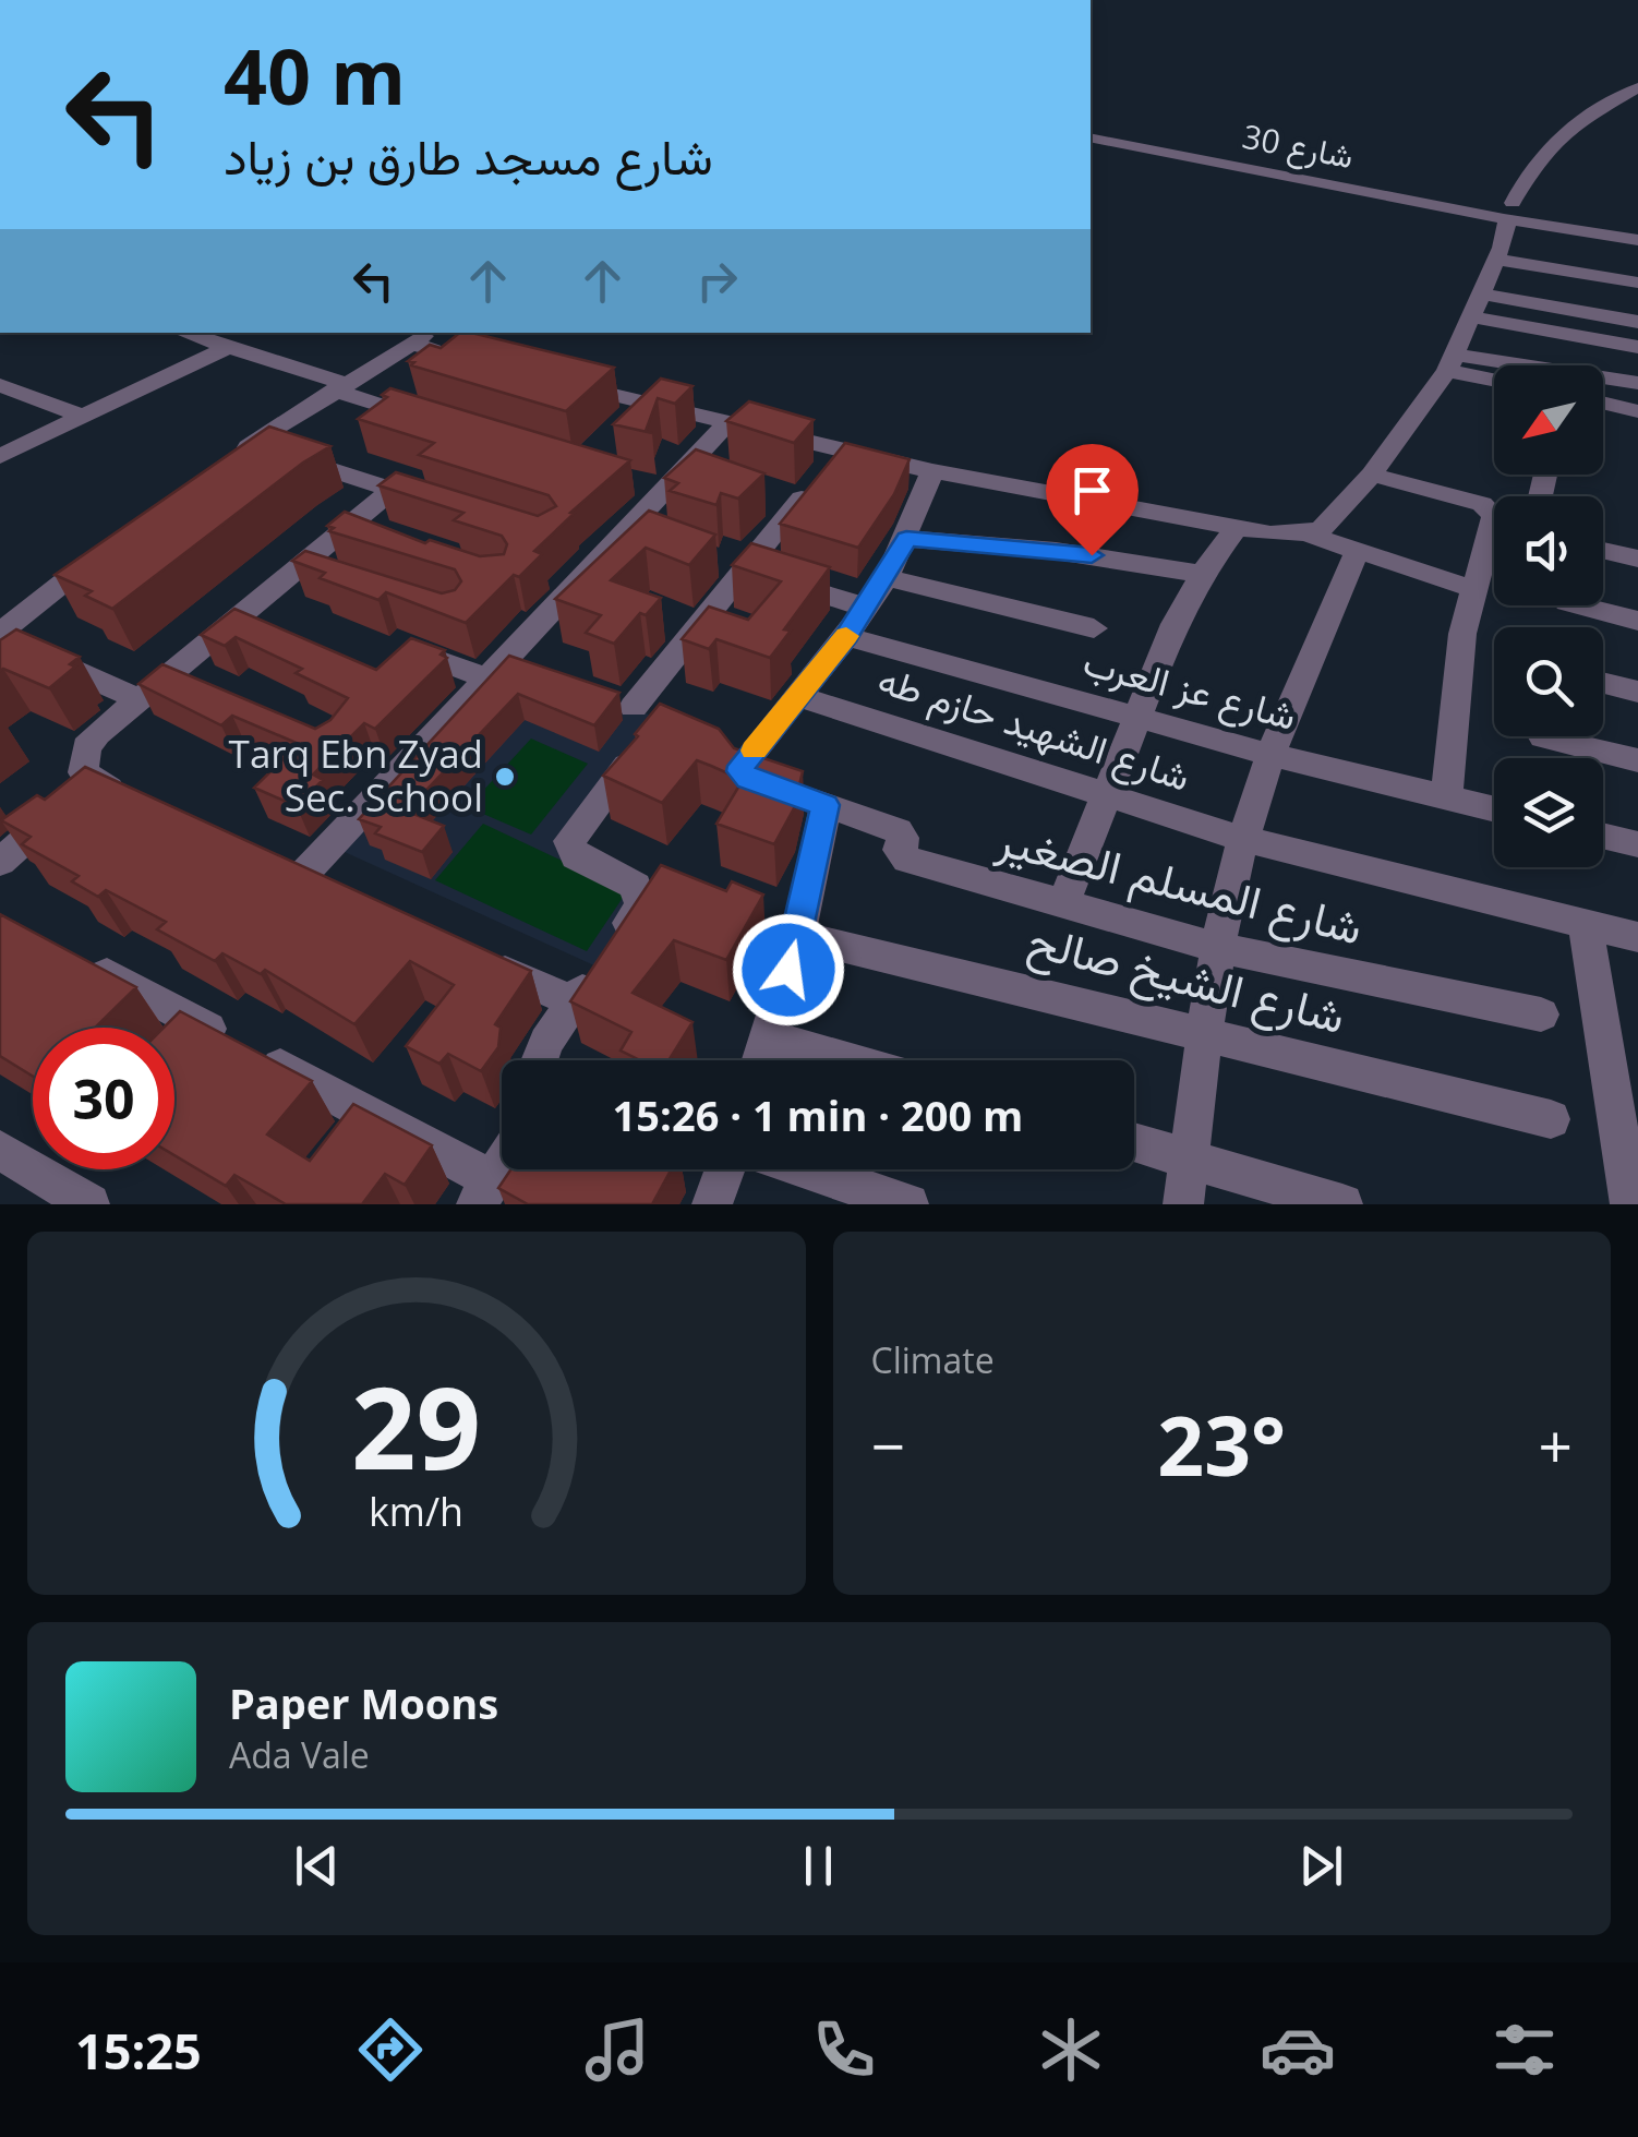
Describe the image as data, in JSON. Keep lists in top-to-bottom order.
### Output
{
  "streets": {
    "street": [
      "شارع 30",
      "شارع عز العرب",
      "شارع الشهيد حازم طه",
      "شارع المسلم الصغير",
      "شارع الشيخ صالح"
    ]
  },
  "places": ["Tarq Ebn Zyad Sec. School"],
  "north": "bottom left",
  "page": {
    "turn": ["40 m", "شارع مسجد طارق بن زياد"],
    "limit": "30",
    "trip": "15:26 · 1 min · 200 m",
    "tile": "Climate",
    "heat": ["−", "23°", "+"],
    "song": ["Paper Moons", "Ada Vale"],
    "tabs": "15:25",
    "gauge": ["29", "km/h"]
  }
}
